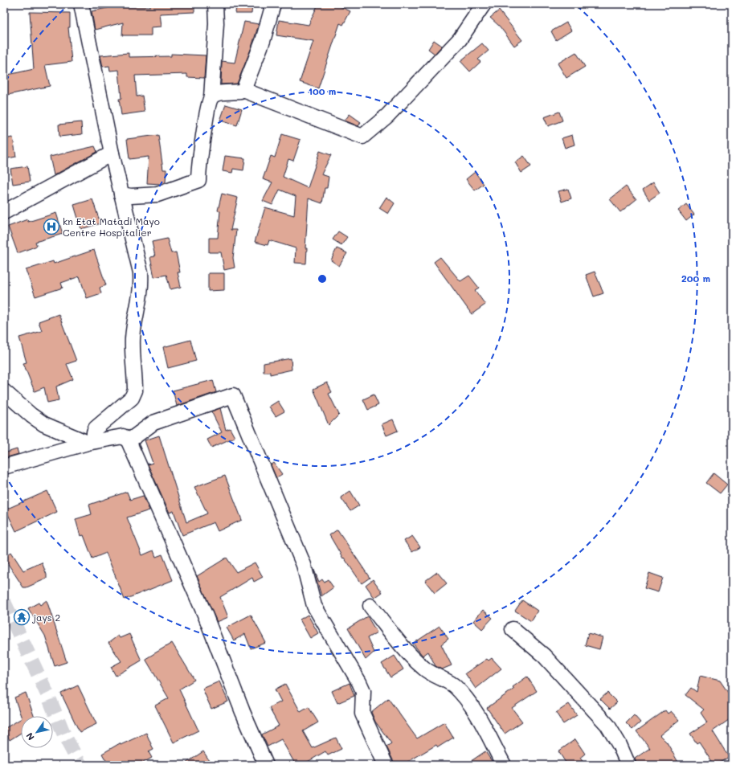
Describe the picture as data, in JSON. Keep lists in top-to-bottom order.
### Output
{
  "places": {
    "hospital": ["kn Etat Matadi Mayo Centre Hospitalier"],
    "temple": ["jays 2"]
  },
  "north": "bottom left",
  "rings": ["100 m", "200 m"]
}
